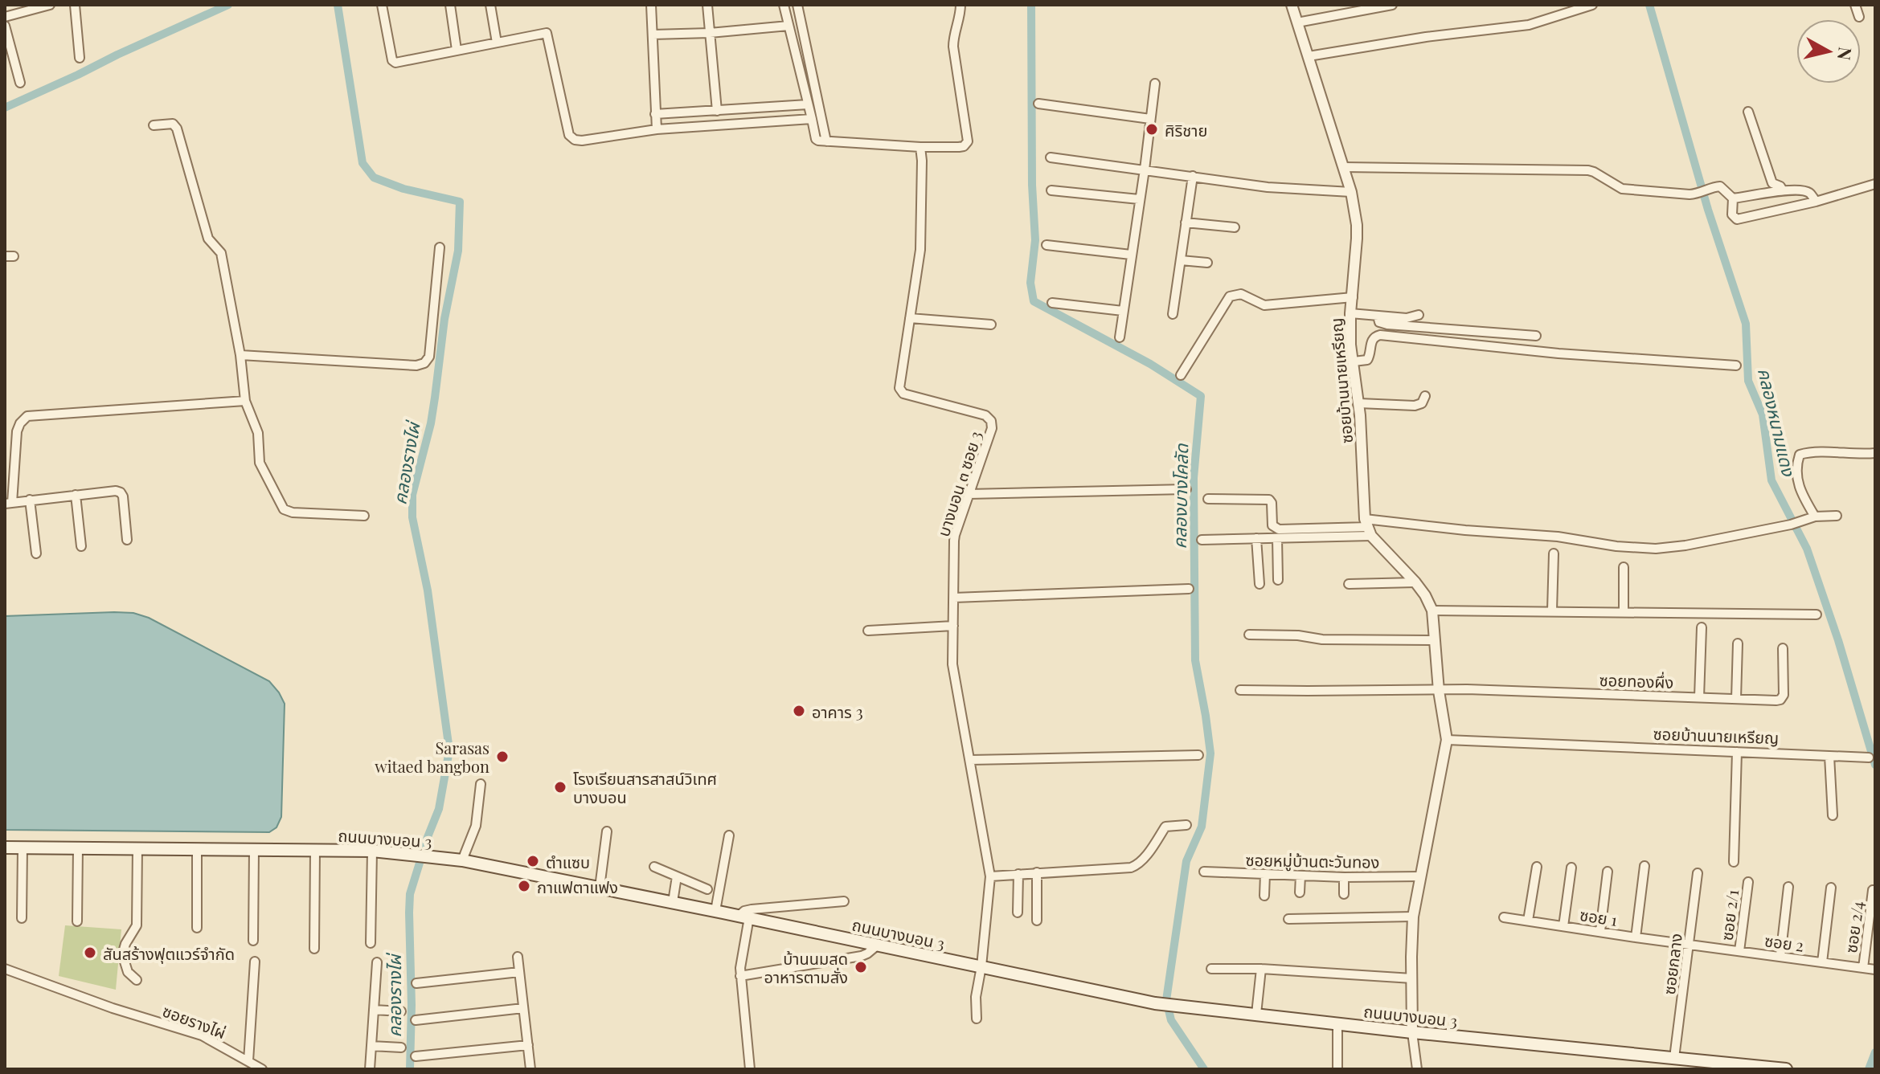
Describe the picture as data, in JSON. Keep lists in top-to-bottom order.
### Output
{
  "streets": {
    "main road": ["ถนนบางบอน 3"],
    "street": [
      "ซอยบ้านนายเหรียญ",
      "บางบอน ๓ ซอย 3",
      "ซอยทองผึ่ง",
      "ซอยหมู่บ้านตะวันทอง",
      "ซอย 2/1",
      "ซอย 1",
      "ซอย 2/4",
      "ซอย 2",
      "ซอยกลาง",
      "ซอยรางไผ่"
    ]
  },
  "crossings": [
    ["บางบอน ๓ ซอย 3", "ถนนบางบอน 3"],
    ["ถนนบางบอน 3", "ซอยกลาง"],
    ["ซอย 2/1", "ซอย 2"],
    ["ซอย 1", "ซอย 2"],
    ["ซอย 1", "ซอยกลาง"],
    ["ซอย 2/4", "ซอย 2"],
    ["ซอย 2", "ซอยกลาง"]
  ],
  "water": ["คลองหนามแดง", "คลองรางไผ่", "คลองบางโคลัด"],
  "places": [
    "ศิริชาย",
    "อาคาร 3",
    "Sarasas witaed bangbon",
    "โรงเรียนสารสาสน์วิเทศ บางบอน",
    "ตำแซบ",
    "กาแฟตาแฟง",
    "สันสร้างฟุตแวร์จำกัด",
    "บ้านนมสด อาหารตามสั่ง"
  ],
  "north": "right"
}
